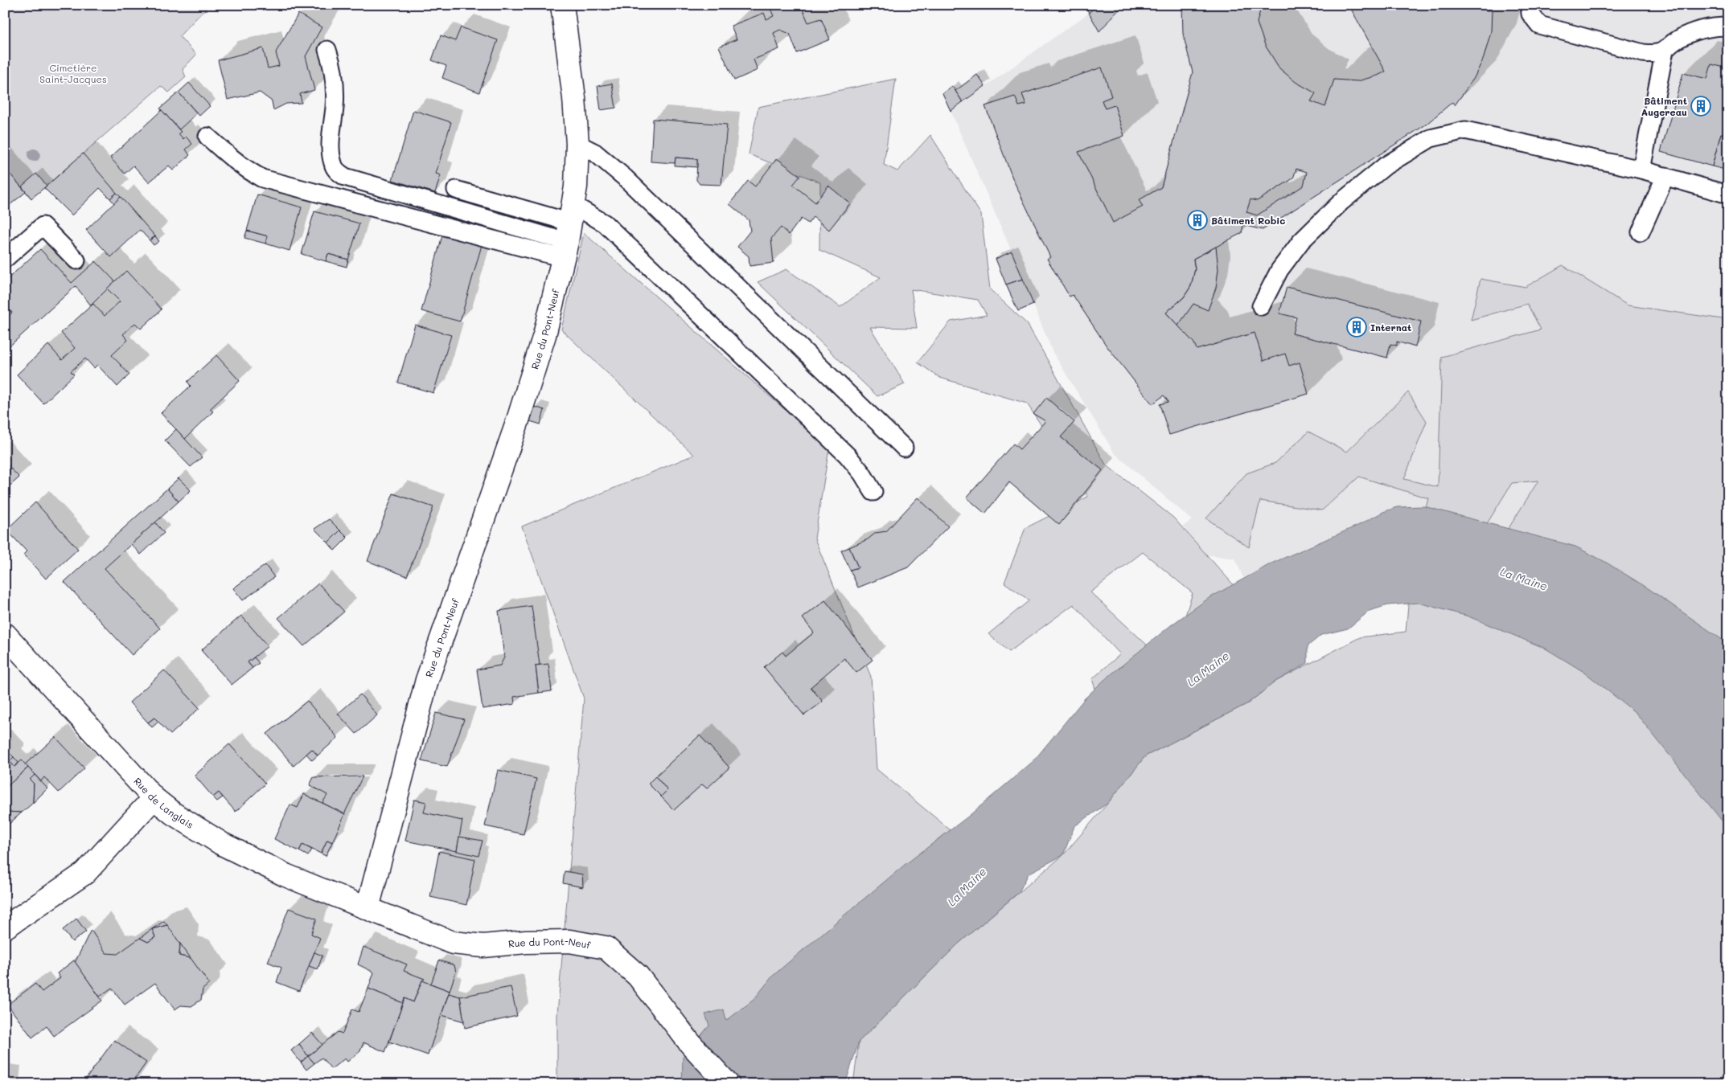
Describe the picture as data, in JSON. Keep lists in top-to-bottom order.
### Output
{
  "streets": {
    "street": ["Rue du Pont-Neuf", "Rue de Langlais"]
  },
  "crossings": [
    ["Rue du Pont-Neuf", "Rue de Langlais"]
  ],
  "water": ["La Maine"],
  "parks": ["Cimetière Saint-Jacques"],
  "places": {
    "building": ["Bâtiment Augereau", "Bâtiment Robic", "Internat"]
  }
}
